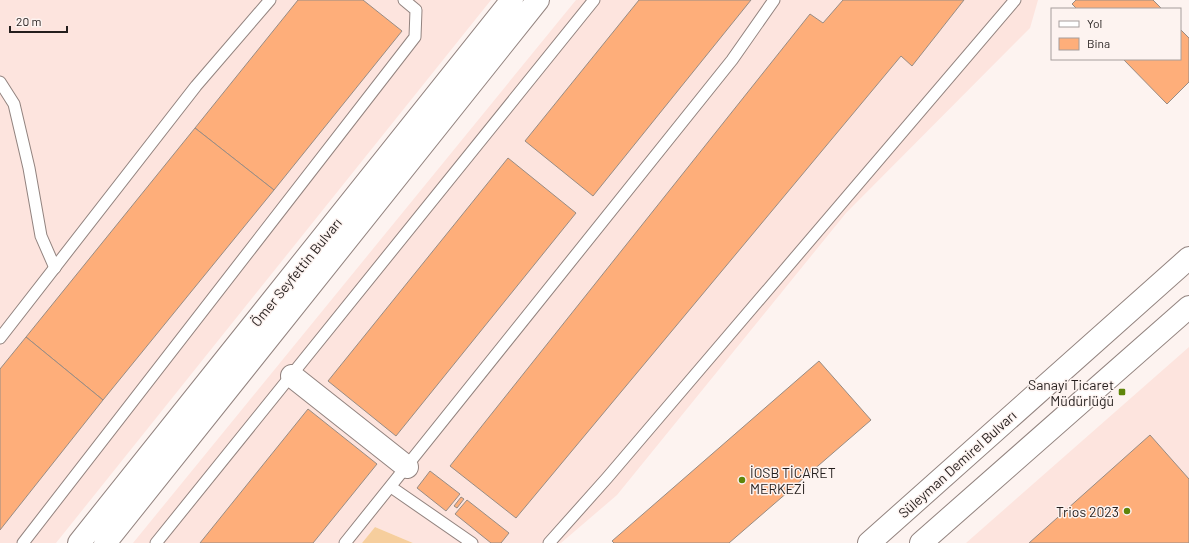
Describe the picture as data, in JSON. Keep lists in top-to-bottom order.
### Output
{
  "streets": {
    "street": ["Ömer Seyfettin Bulvarı", "Süleyman Demirel Bulvarı"]
  },
  "places": {
    "transit": ["Sanayi Ticaret Müdürlüğü"],
    "other": ["İOSB TİCARET MERKEZİ", "Trios 2023"]
  },
  "legend": ["Yol", "Bina"],
  "scale_bar": "20 m"
}
